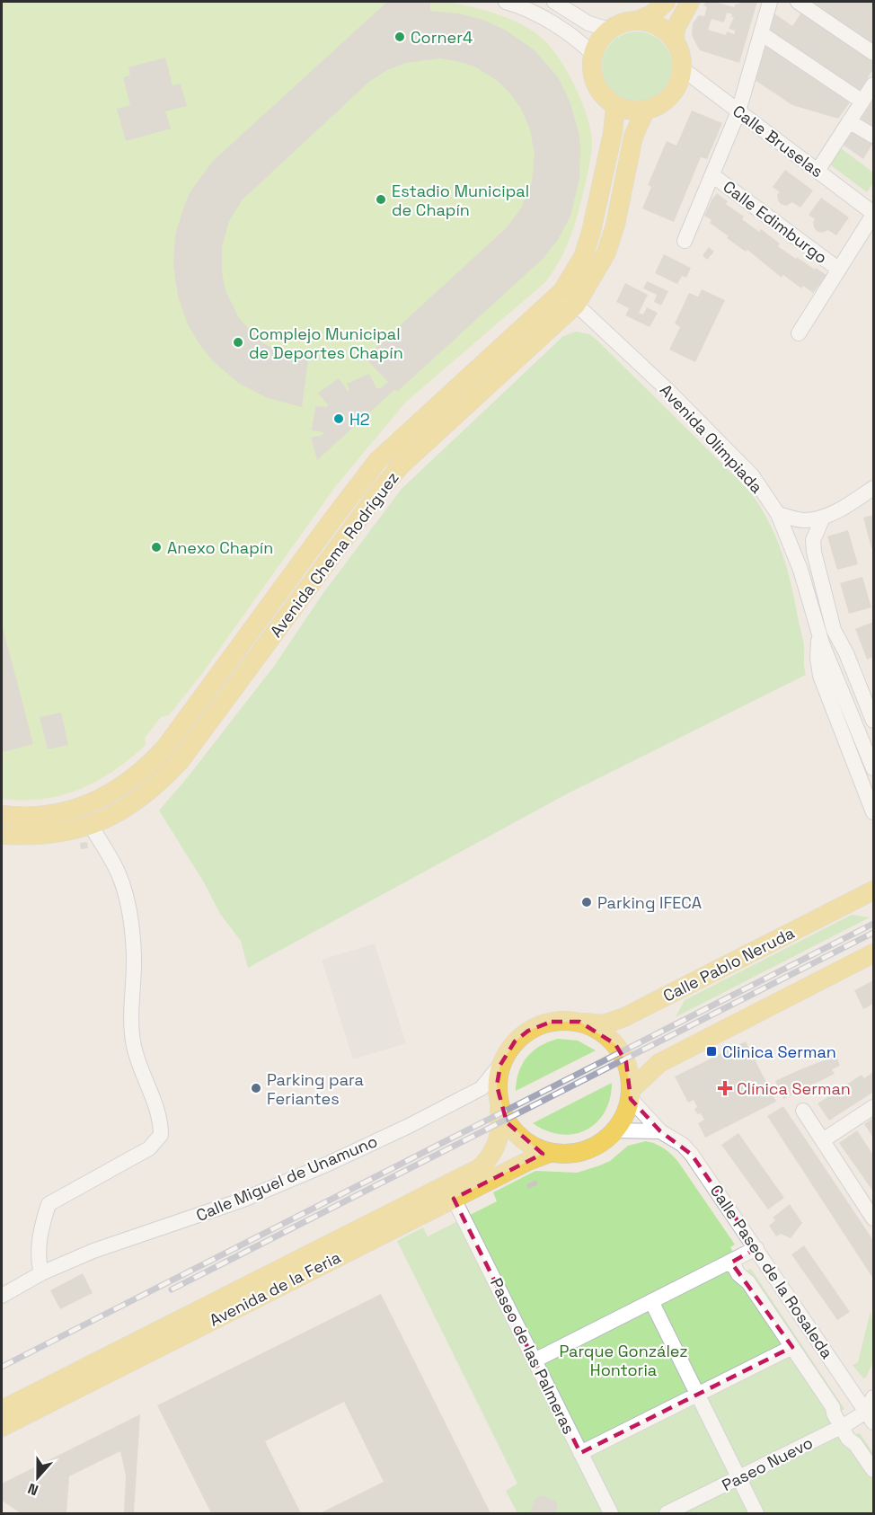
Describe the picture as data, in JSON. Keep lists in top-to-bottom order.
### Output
{
  "streets": {
    "main road": ["Avenida Chema Rodríguez", "Calle Pablo Neruda", "Avenida de la Feria"],
    "street": [
      "Calle Bruselas",
      "Calle Edimburgo",
      "Avenida Olimpiada",
      "Calle Miguel de Unamuno",
      "Calle Paseo de la Rosaleda",
      "Paseo de las Palmeras",
      "Paseo Nuevo"
    ]
  },
  "crossings": [
    ["Calle Bruselas", "Avenida Chema Rodríguez"],
    ["Avenida Olimpiada", "Avenida Chema Rodríguez"],
    ["Calle Pablo Neruda", "Calle Miguel de Unamuno"],
    ["Calle Pablo Neruda", "Calle Paseo de la Rosaleda"],
    ["Calle Pablo Neruda", "Avenida de la Feria"],
    ["Calle Miguel de Unamuno", "Calle Paseo de la Rosaleda"],
    ["Calle Miguel de Unamuno", "Avenida de la Feria"],
    ["Calle Paseo de la Rosaleda", "Avenida de la Feria"],
    ["Calle Paseo de la Rosaleda", "Paseo Nuevo"],
    ["Avenida de la Feria", "Paseo de las Palmeras"]
  ],
  "parks": ["Parque González Hontoria"],
  "places": {
    "other": [
      "Corner4",
      "Estadio Municipal de Chapín",
      "Complejo Municipal de Deportes Chapín",
      "H2",
      "Anexo Chapín",
      "Parking IFECA",
      "Parking para Feriantes"
    ],
    "transit": ["Clinica Serman"],
    "health": ["Clínica Serman"]
  },
  "north": "bottom"
}
